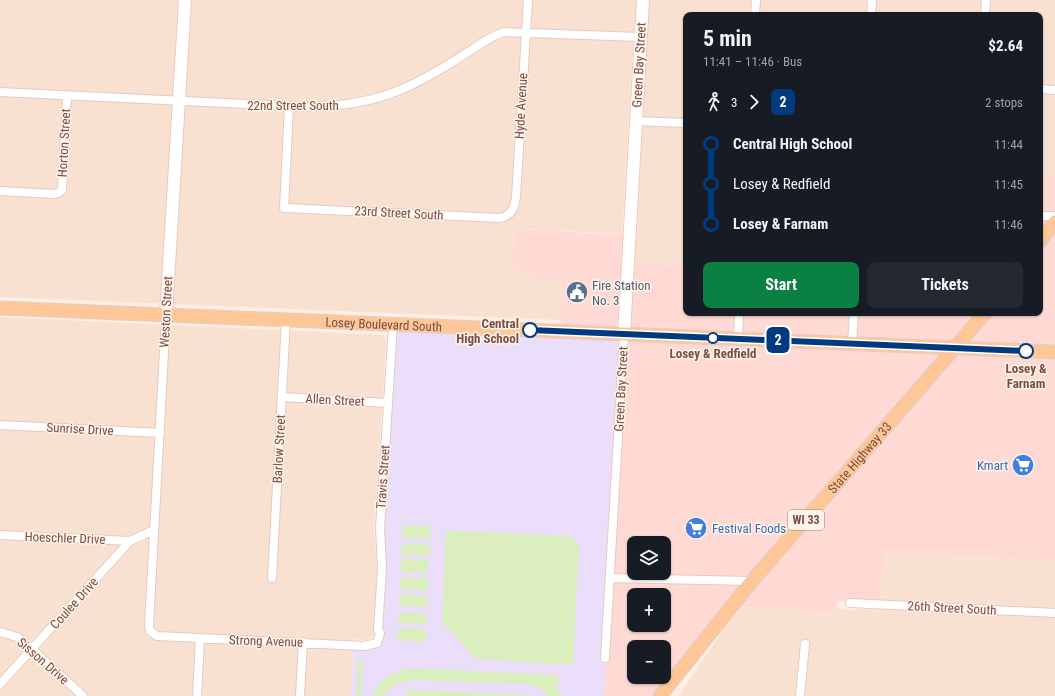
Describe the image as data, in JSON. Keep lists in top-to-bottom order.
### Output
{
  "streets": {
    "main road": ["Losey Boulevard South", "State Highway 33", "WI 33"],
    "street": [
      "Green Bay Street",
      "22nd Street South",
      "Hyde Avenue",
      "Horton Street",
      "23rd Street South",
      "Weston Street",
      "Allen Street",
      "Sunrise Drive",
      "Barlow Street",
      "Travis Street",
      "Hoeschler Drive",
      "Coulee Drive",
      "26th Street South",
      "Strong Avenue",
      "Sisson Drive"
    ]
  },
  "crossings": [
    ["Green Bay Street", "22nd Street South"],
    ["Green Bay Street", "Losey Boulevard South"],
    ["22nd Street South", "Hyde Avenue"],
    ["22nd Street South", "Horton Street"],
    ["22nd Street South", "23rd Street South"],
    ["22nd Street South", "Weston Street"],
    ["Hyde Avenue", "23rd Street South"],
    ["Weston Street", "Losey Boulevard South"],
    ["Weston Street", "Sunrise Drive"],
    ["Weston Street", "Coulee Drive"],
    ["Weston Street", "Strong Avenue"],
    ["Losey Boulevard South", "Barlow Street"],
    ["Losey Boulevard South", "State Highway 33"],
    ["Losey Boulevard South", "Travis Street"],
    ["Allen Street", "Barlow Street"],
    ["Allen Street", "Travis Street"],
    ["Travis Street", "Strong Avenue"],
    ["Hoeschler Drive", "Coulee Drive"],
    ["Coulee Drive", "Sisson Drive"]
  ],
  "places": {
    "public building": ["Fire Station No. 3"],
    "other": ["Central High School", "Losey & Redfield", "Losey & Farnam"],
    "supermarket": ["Kmart", "Festival Foods"]
  },
  "lines": ["bus line 2"],
  "page": {
    "on_map": "2",
    "heading": ["5 min", "11:41 – 11:46 · Bus", "$2.64"],
    "legs": ["3", "2", "2 stops"],
    "list": [
      {
        "name": "Central High School",
        "value": "11:44"
      },
      {
        "name": "Losey & Redfield",
        "value": "11:45"
      },
      {
        "name": "Losey & Farnam",
        "value": "11:46"
      }
    ],
    "buttons": ["Start", "Tickets"],
    "map_buttons": ["+", "−"]
  }
}
